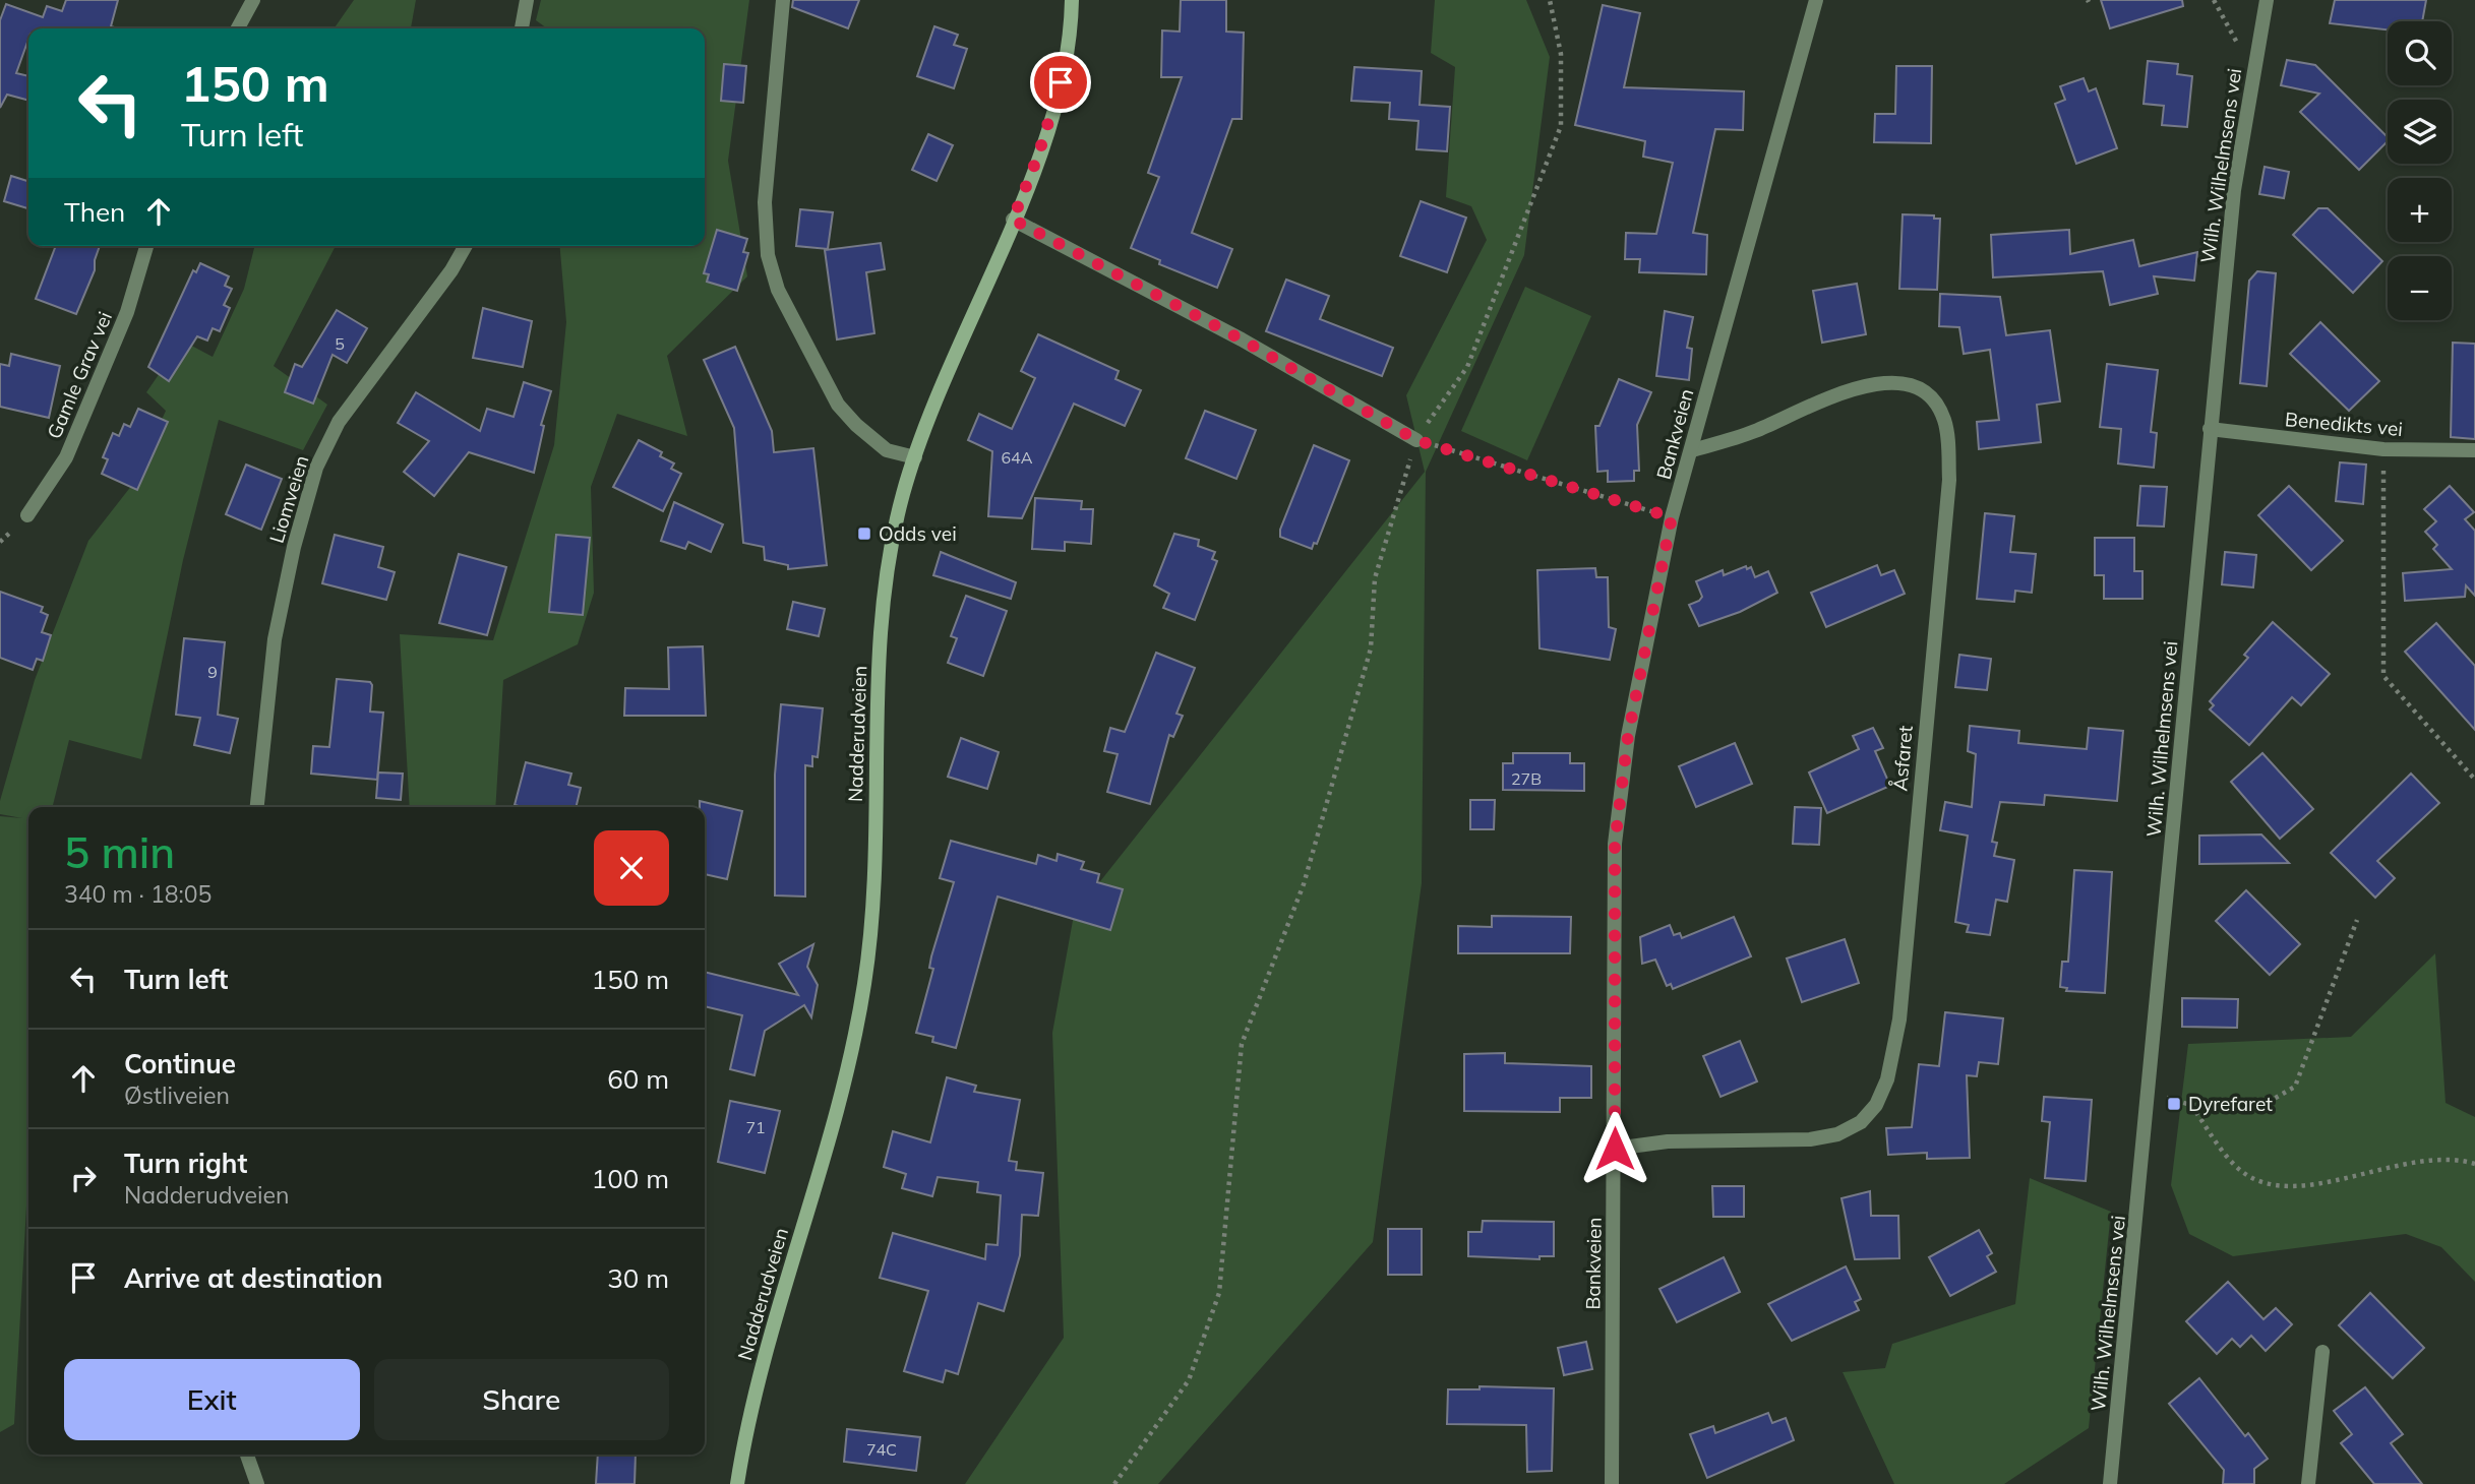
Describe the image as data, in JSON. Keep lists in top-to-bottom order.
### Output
{
  "streets": {
    "main road": ["Nadderudveien"],
    "street": [
      "Wilh. Wilhelmsens vei",
      "Gamle Grav vei",
      "Benedikts vei",
      "Bankveien",
      "Liomveien",
      "Åsfaret"
    ]
  },
  "crossings": [
    ["Wilh. Wilhelmsens vei", "Benedikts vei"],
    ["Bankveien", "Åsfaret"]
  ],
  "places": {
    "transit": ["Odds vei", "Dyrefaret"]
  },
  "house_numbers": [
    "5",
    "64A",
    "9",
    "27B",
    "71",
    "74C"
  ],
  "page": {
    "map_buttons": ["+", "−"],
    "turn": ["150 m", "Turn left"],
    "then": "Then",
    "heading": ["5 min", "340 m · 18:05"],
    "list": [
      {
        "name": "Turn left",
        "value": "150 m"
      },
      {
        "name": "Continue",
        "note": "Østliveien",
        "value": "60 m"
      },
      {
        "name": "Turn right",
        "note": "Nadderudveien",
        "value": "100 m"
      },
      {
        "name": "Arrive at destination",
        "value": "30 m"
      }
    ],
    "buttons": ["Exit", "Share"]
  }
}
